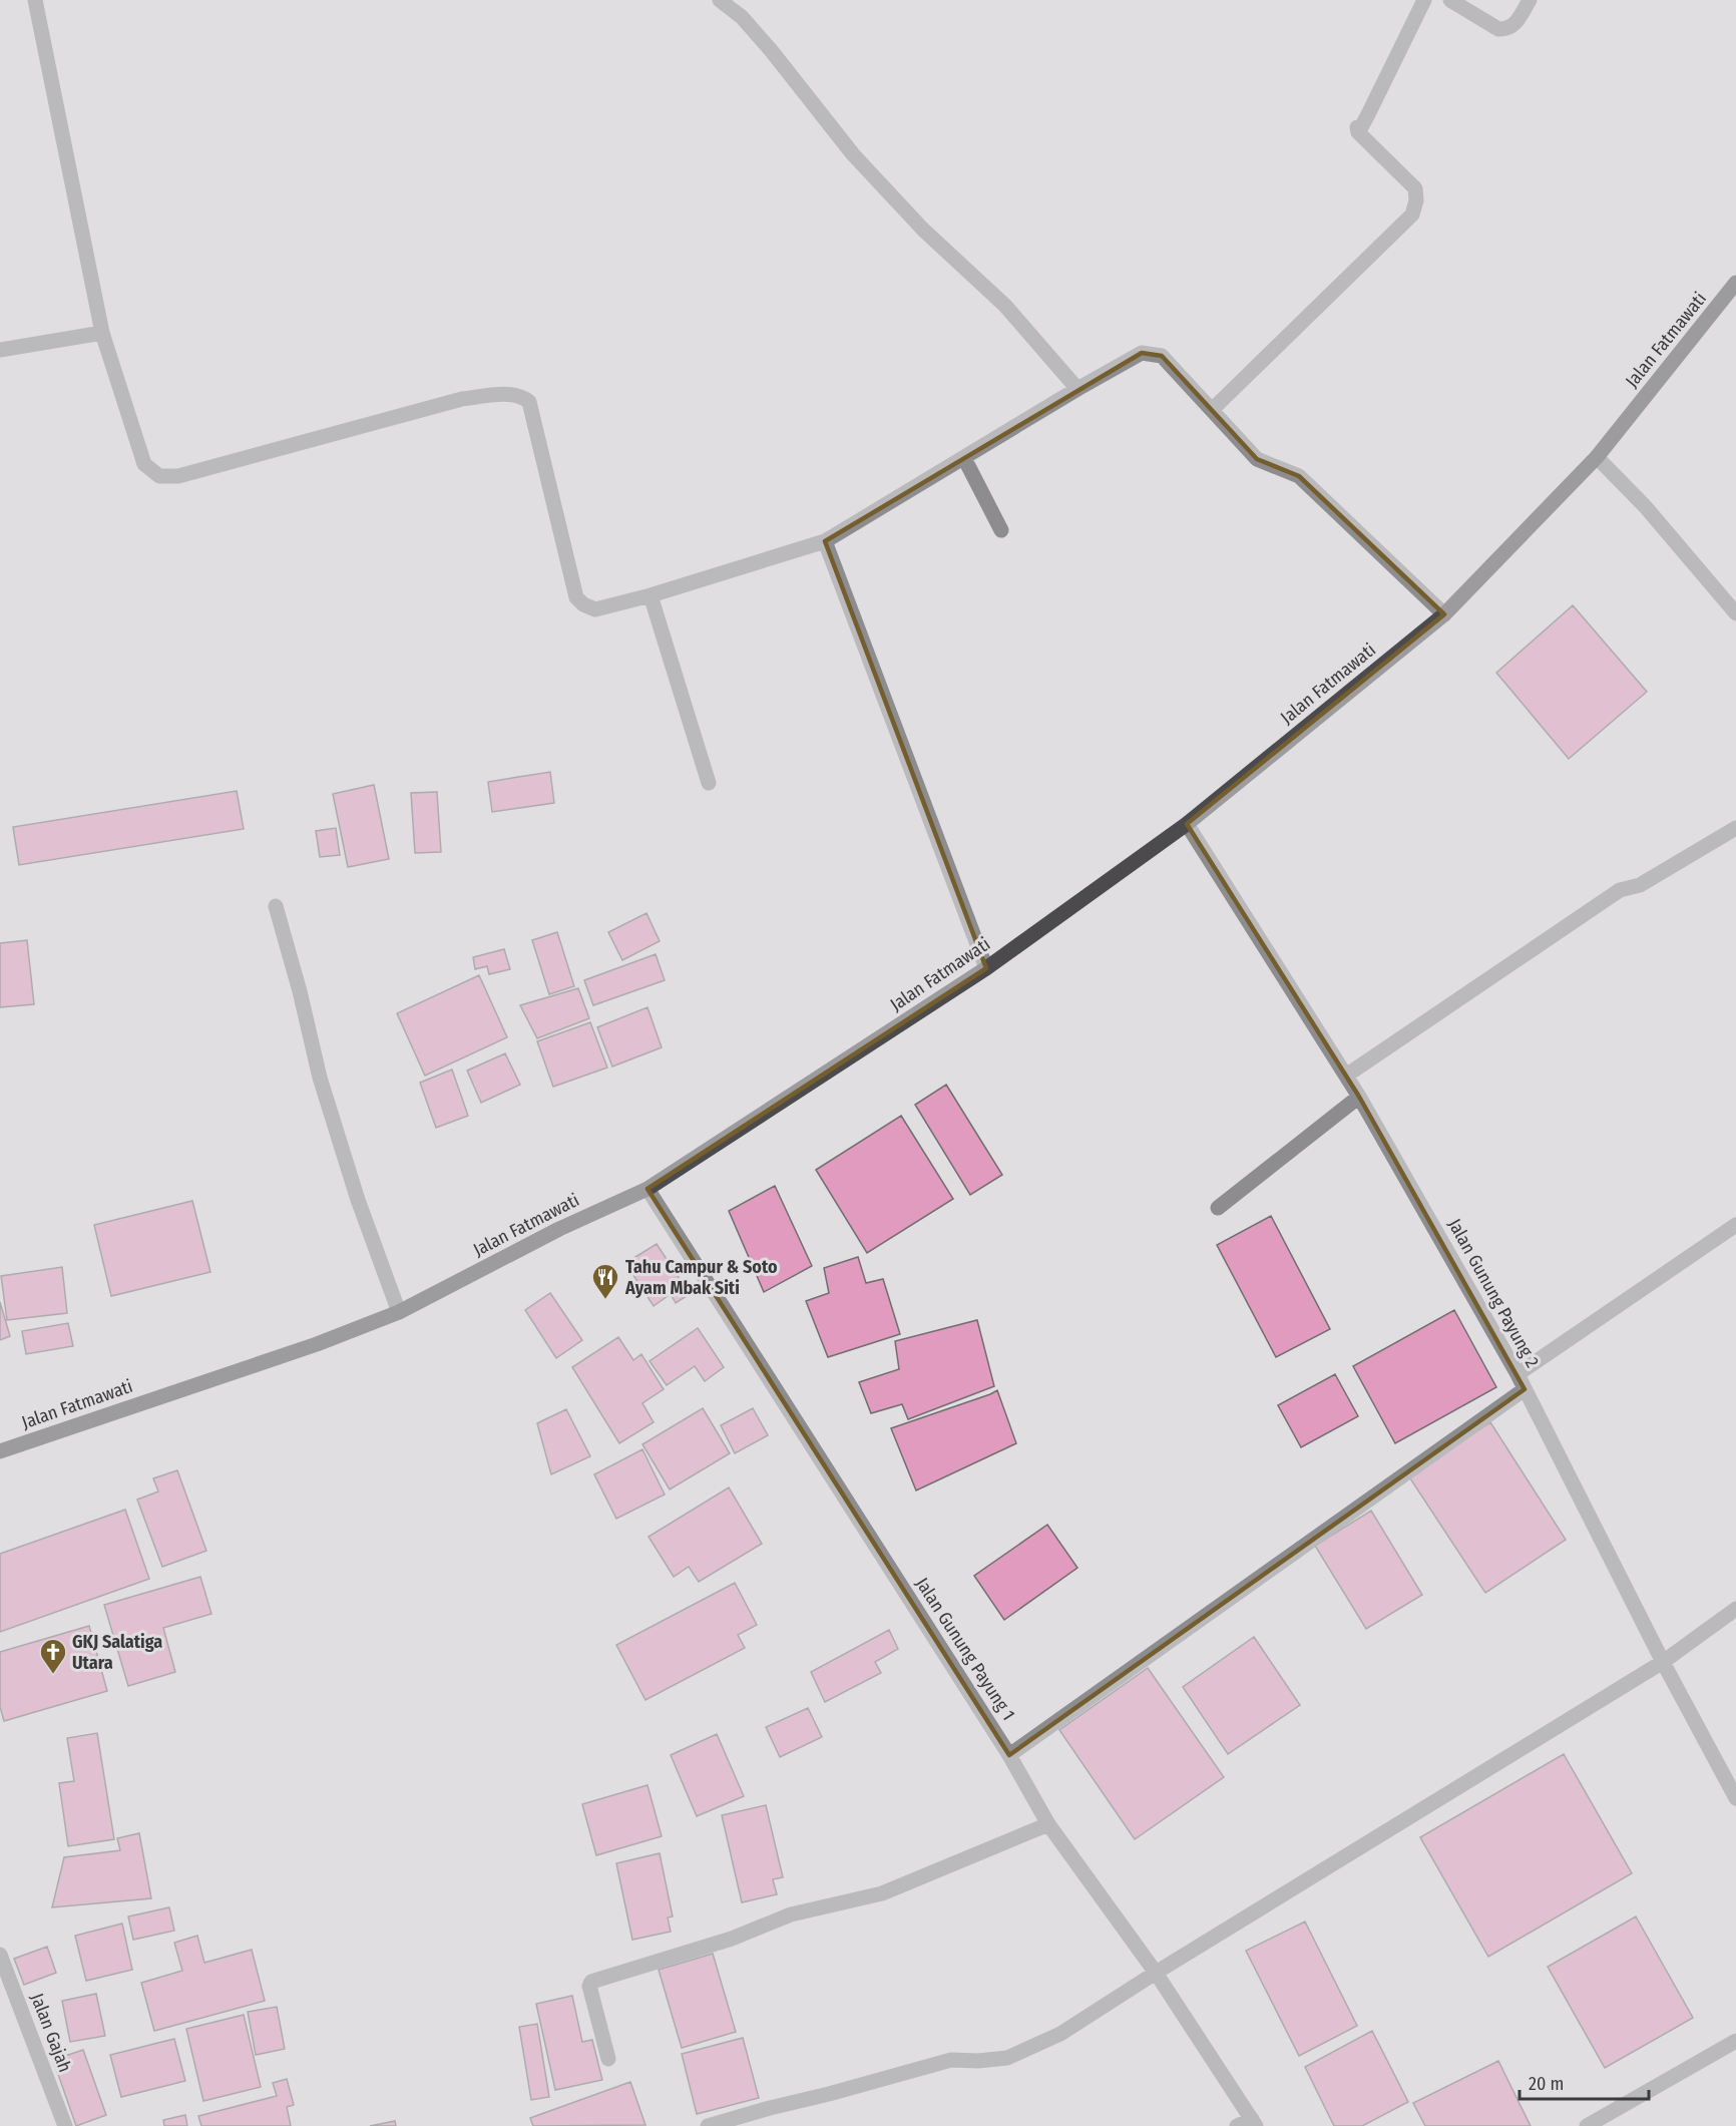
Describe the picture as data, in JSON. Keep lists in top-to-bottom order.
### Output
{
  "streets": {
    "main road": ["Jalan Fatmawati"],
    "street": ["Jalan Gunung Payung 2", "Jalan Gunung Payung 1", "Jalan Gajah"]
  },
  "crossings": [
    ["Jalan Fatmawati", "Jalan Gunung Payung 2"],
    ["Jalan Fatmawati", "Jalan Gunung Payung 1"]
  ],
  "places": {
    "restaurant": ["Tahu Campur & Soto Ayam Mbak Siti"],
    "church": ["GKJ Salatiga Utara"]
  },
  "scale_bar": "20 m"
}
